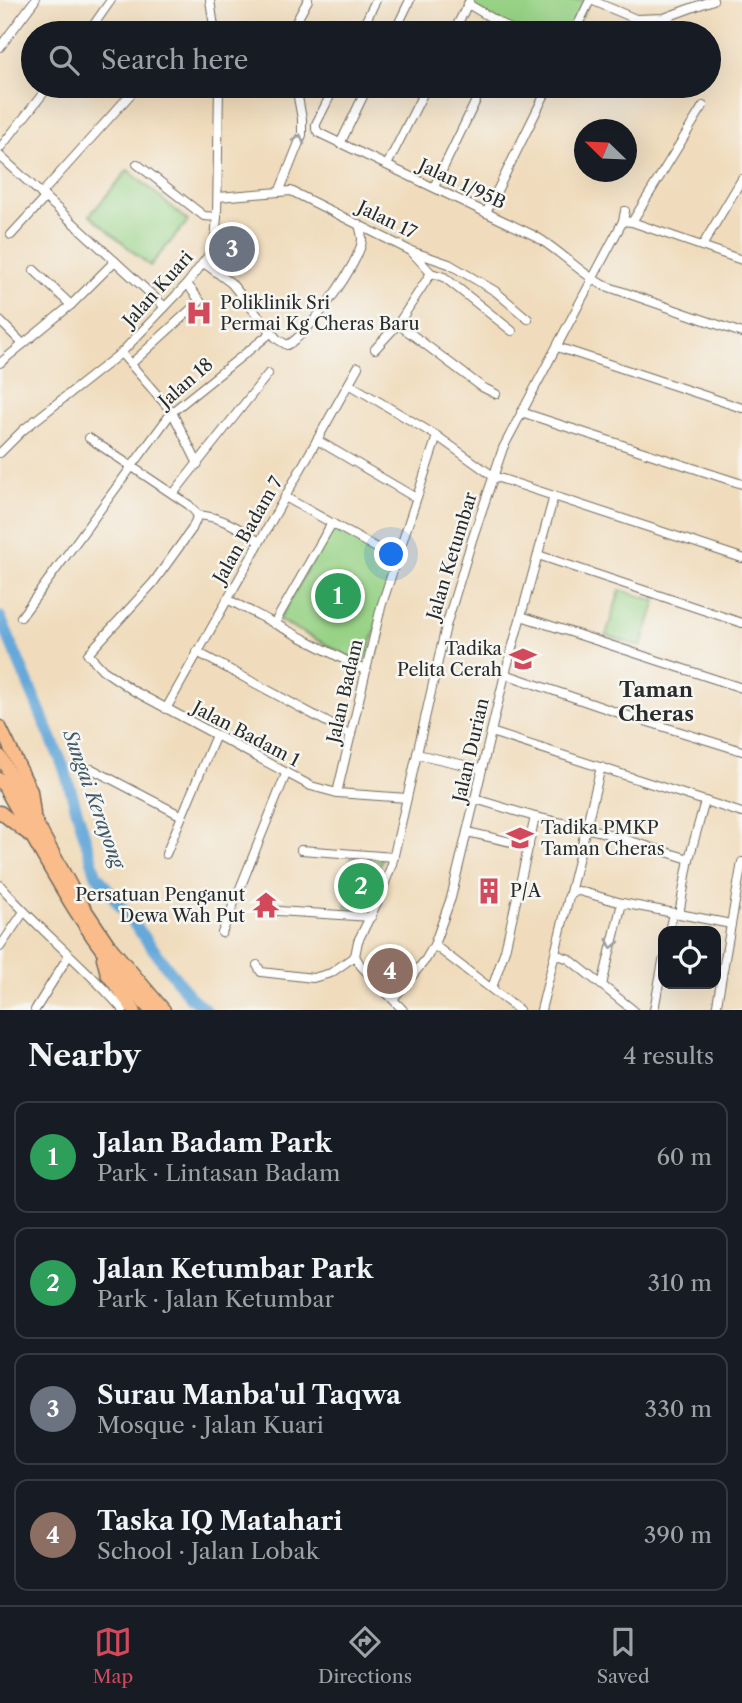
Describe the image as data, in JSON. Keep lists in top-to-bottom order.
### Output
{
  "streets": {
    "street": [
      "Jalan 1/95B",
      "Jalan 17",
      "Jalan Kuari",
      "Jalan 18",
      "Jalan Badam 7",
      "Jalan Ketumbar",
      "Jalan Badam",
      "Jalan Badam 1",
      "Jalan Durian"
    ]
  },
  "crossings": [
    ["Jalan 1/95B", "Jalan Ketumbar"],
    ["Jalan 17", "Jalan Kuari"],
    ["Jalan Badam 7", "Jalan Badam 1"],
    ["Jalan Ketumbar", "Jalan Badam 1"],
    ["Jalan Badam", "Jalan Badam 1"]
  ],
  "districts": ["Taman Cheras"],
  "water": ["Sungai Kerayong"],
  "places": {
    "hospital": ["Poliklinik Sri Permai Kg Cheras Baru"],
    "school or university": ["Tadika Pelita Cerah", "Tadika PMKP Taman Cheras"],
    "building": ["P/A"],
    "temple": ["Persatuan Penganut Dewa Wah Put"]
  },
  "north": "top left",
  "page": {
    "search": "Search here",
    "pins": [
      "3",
      "1",
      "2",
      "4"
    ],
    "heading": ["Nearby", "4 results"],
    "list": [
      {
        "mark": "1",
        "name": "Jalan Badam Park",
        "note": "Park · Lintasan Badam",
        "value": "60 m"
      },
      {
        "mark": "2",
        "name": "Jalan Ketumbar Park",
        "note": "Park · Jalan Ketumbar",
        "value": "310 m"
      },
      {
        "mark": "3",
        "name": "Surau Manba'ul Taqwa",
        "note": "Mosque · Jalan Kuari",
        "value": "330 m"
      },
      {
        "mark": "4",
        "name": "Taska IQ Matahari",
        "note": "School · Jalan Lobak",
        "value": "390 m"
      }
    ],
    "nav": ["Map", "Directions", "Saved"]
  }
}
